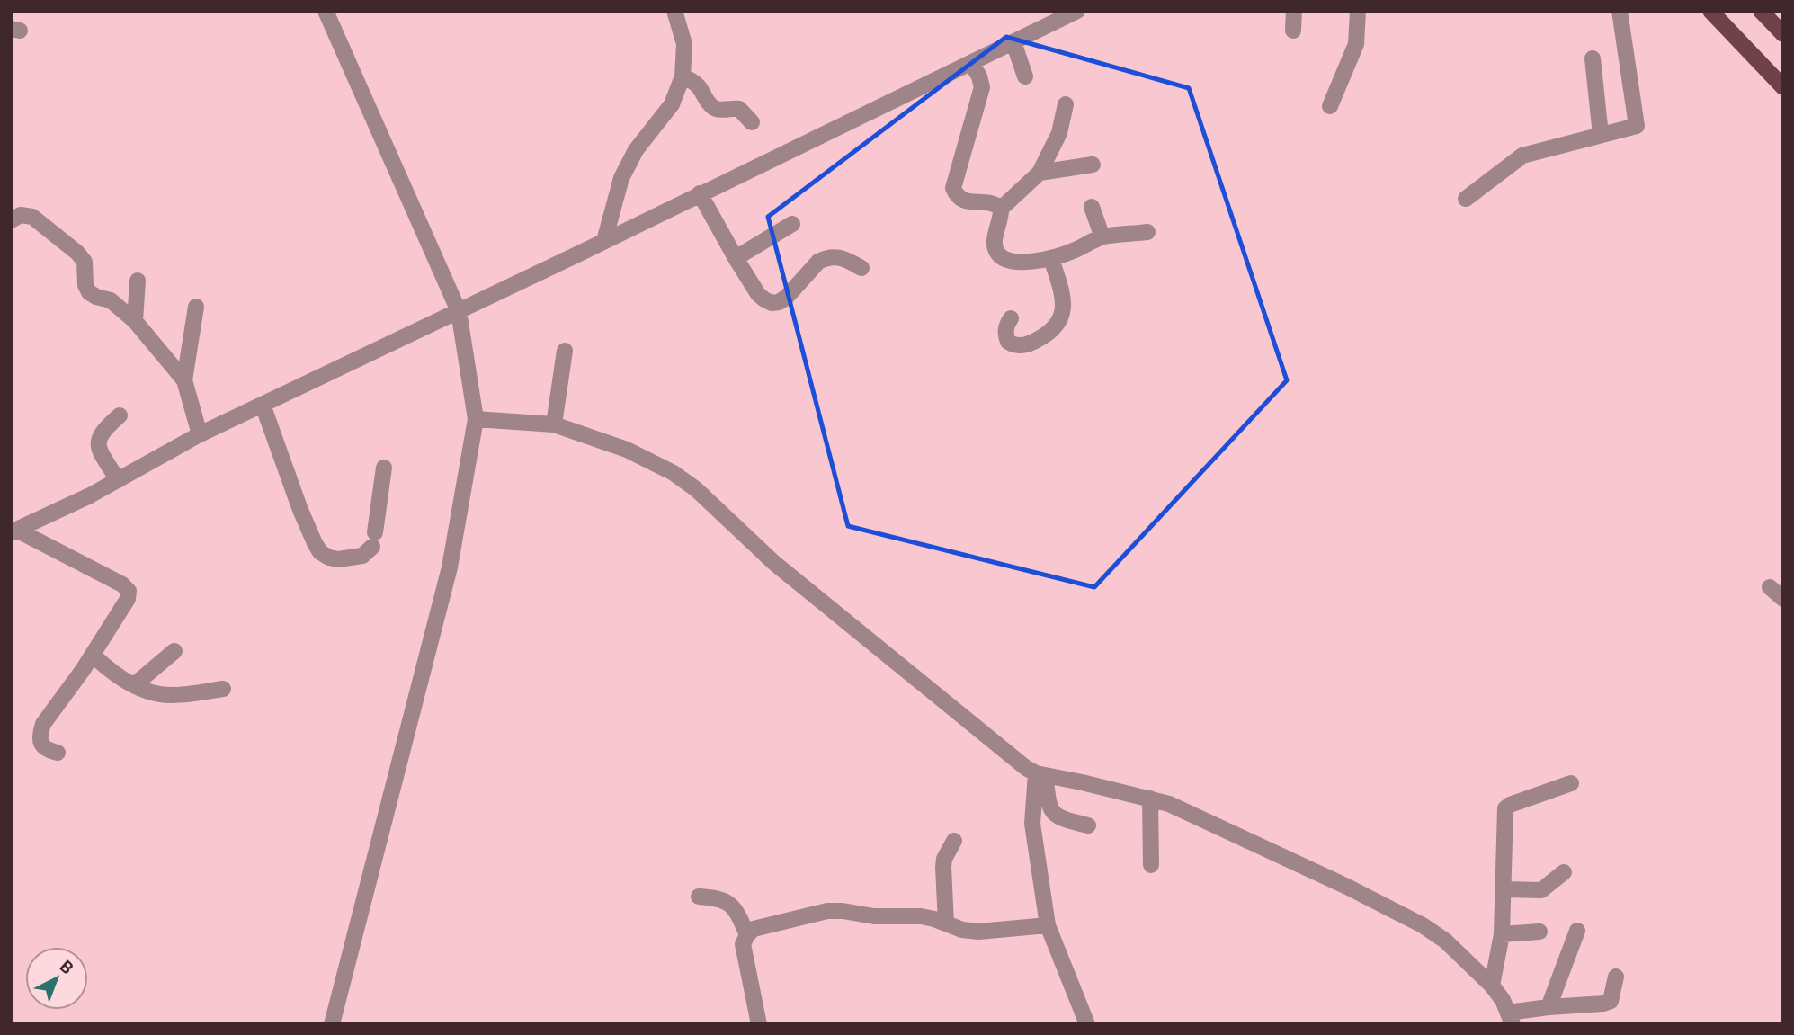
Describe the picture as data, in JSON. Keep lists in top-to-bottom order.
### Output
{
  "north": "top right"
}
